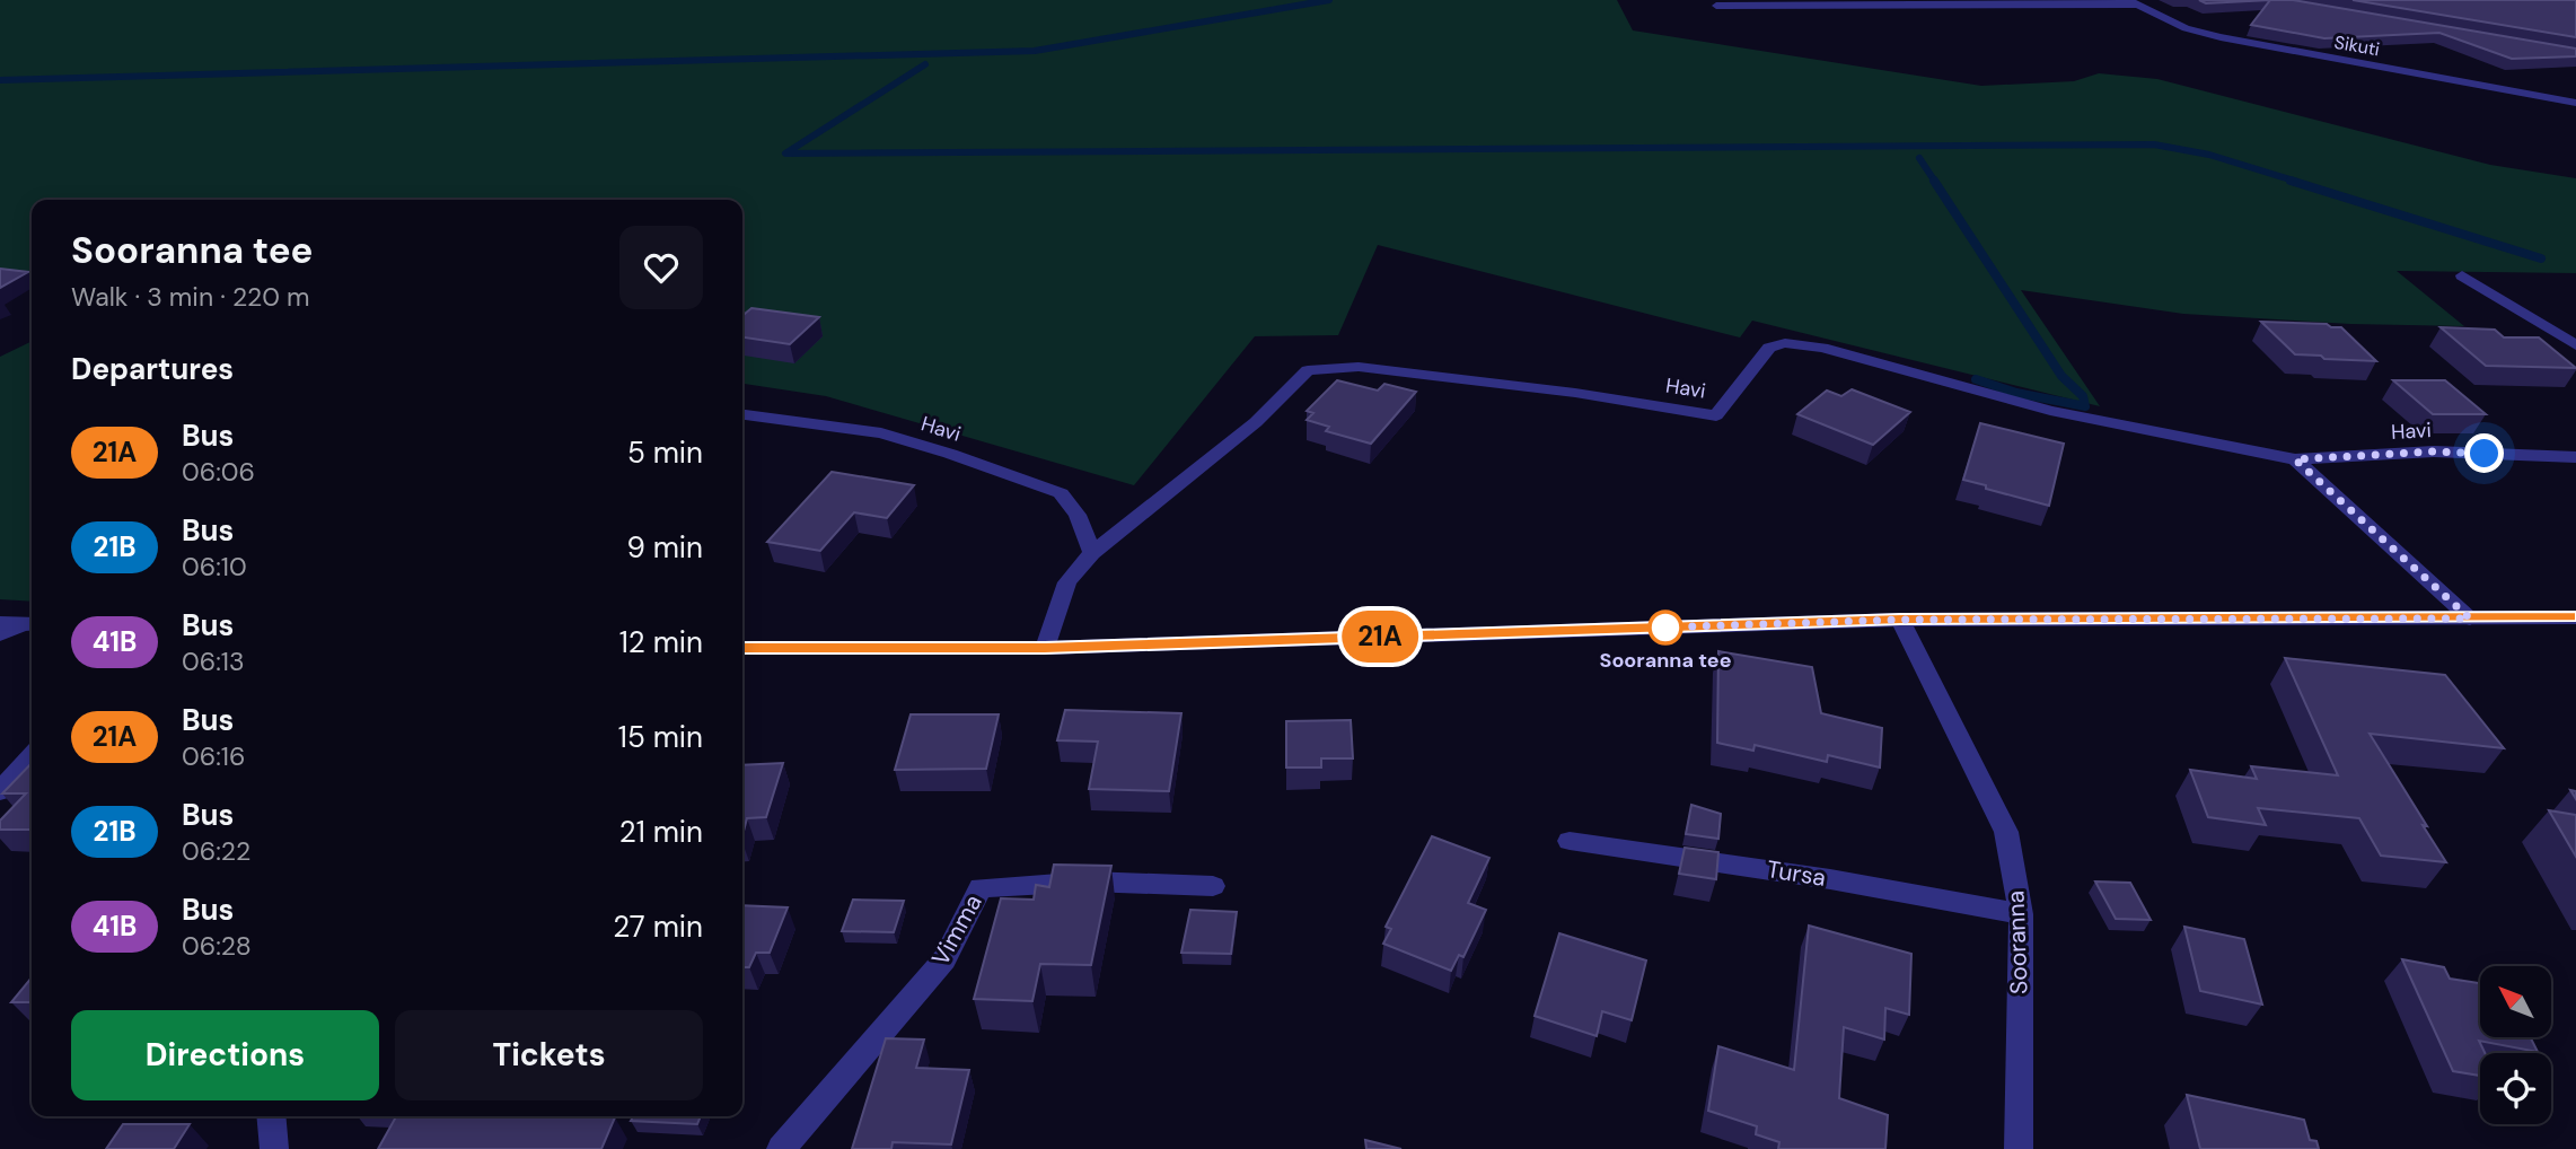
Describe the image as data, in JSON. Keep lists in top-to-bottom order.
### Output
{
  "streets": {
    "street": [
      "Sikuti",
      "Havi",
      "Tursa",
      "Vimma",
      "Sooranna"
    ]
  },
  "crossings": [
    ["Tursa", "Sooranna"]
  ],
  "places": ["Sooranna tee"],
  "lines": ["bus line 21A"],
  "north": "top left",
  "page": {
    "on_map": "21A",
    "heading": [
      ["Sooranna tee", "Walk · 3 min · 220 m"],
      "Departures"
    ],
    "list": [
      {
        "mark": "21A",
        "name": "Bus",
        "note": "06:06",
        "value": "5 min"
      },
      {
        "mark": "21B",
        "name": "Bus",
        "note": "06:10",
        "value": "9 min"
      },
      {
        "mark": "41B",
        "name": "Bus",
        "note": "06:13",
        "value": "12 min"
      },
      {
        "mark": "21A",
        "name": "Bus",
        "note": "06:16",
        "value": "15 min"
      },
      {
        "mark": "21B",
        "name": "Bus",
        "note": "06:22",
        "value": "21 min"
      },
      {
        "mark": "41B",
        "name": "Bus",
        "note": "06:28",
        "value": "27 min"
      }
    ],
    "buttons": ["Directions", "Tickets"]
  }
}
